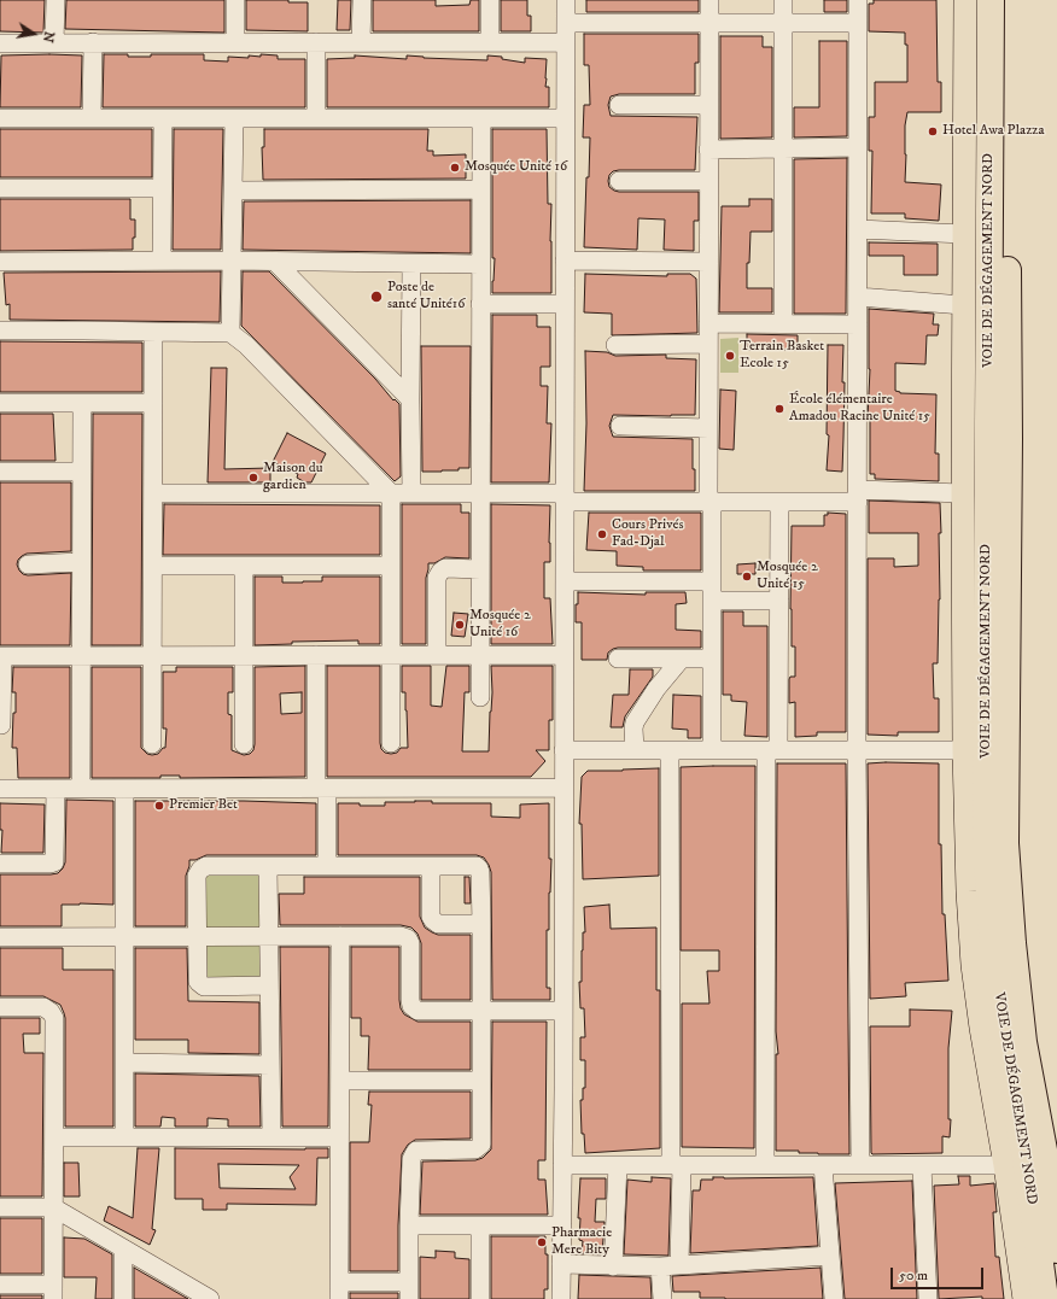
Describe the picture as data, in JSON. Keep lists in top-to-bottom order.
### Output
{
  "streets": {
    "highway": ["VOIE DE DÉGAGEMENT NORD"]
  },
  "places": [
    "Hotel Awa Plazza",
    "Mosquée Unité 16",
    "Poste de santé Unité16",
    "Terrain Basket Ecole 15",
    "École élémentaire Amadou Racine Unité 15",
    "Maison du gardien",
    "Cours Privés Fad-Djal",
    "Mosquée 2 Unité 15",
    "Mosquée 2 Unité 16",
    "Premier Bet",
    "Pharmacie Mere Bity"
  ],
  "scale_bar": "50 m",
  "north": "right"
}
